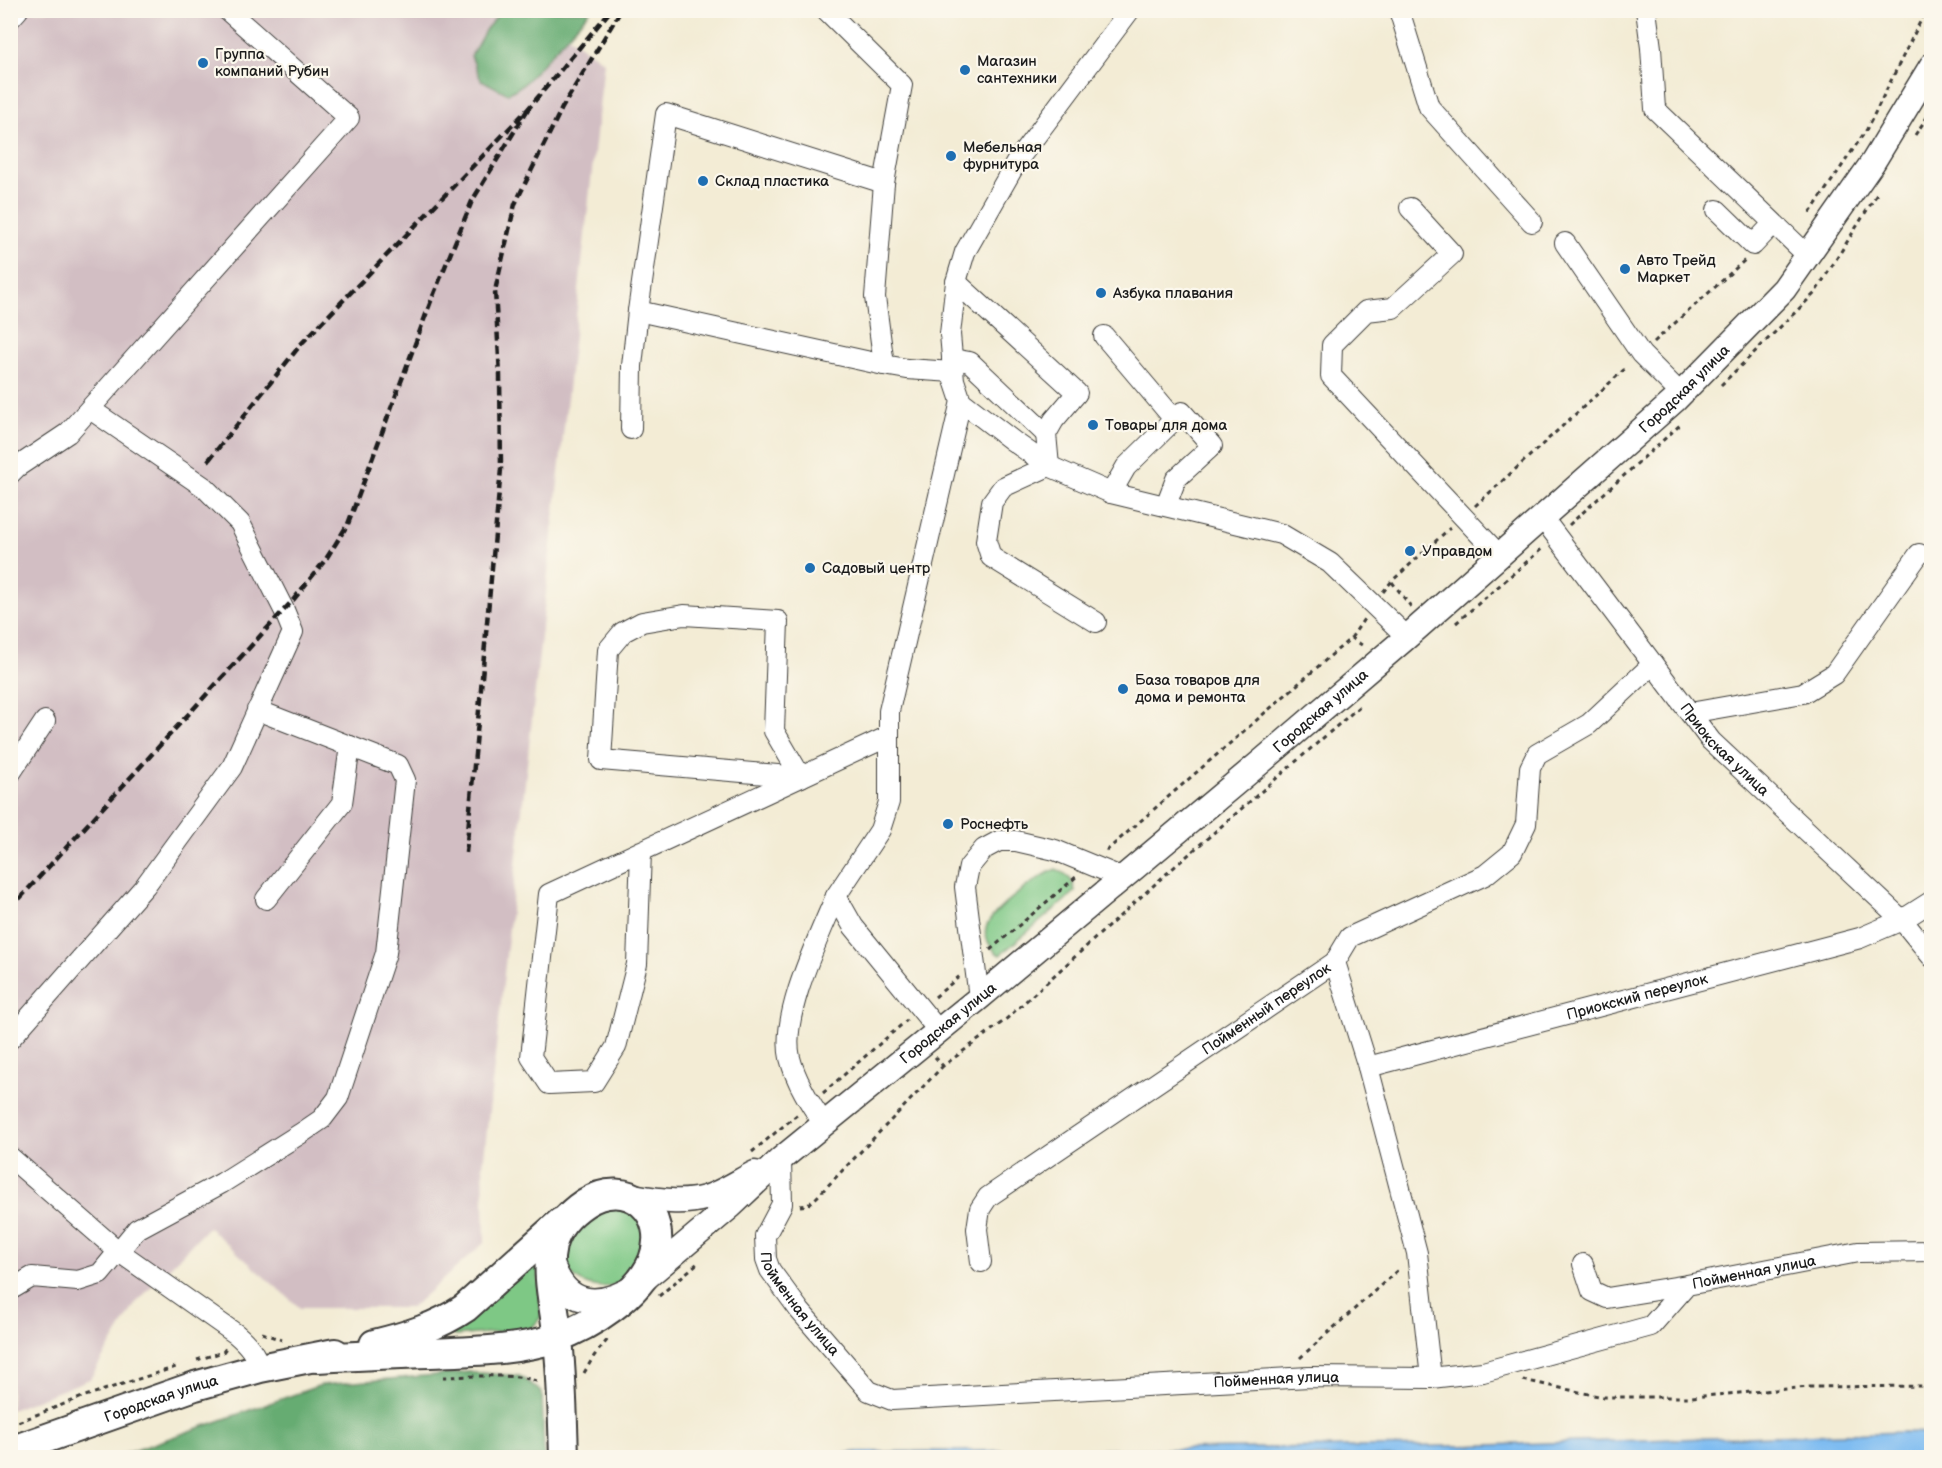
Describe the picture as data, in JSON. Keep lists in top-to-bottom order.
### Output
{
  "streets": {
    "highway": ["Городская улица"],
    "street": [
      "Приокская улица",
      "Приокский переулок",
      "Пойменный переулок",
      "Пойменная улица"
    ]
  },
  "crossings": [
    ["Городская улица", "Приокская улица"],
    ["Городская улица", "Пойменная улица"],
    ["Приокская улица", "Приокский переулок"],
    ["Приокская улица", "Пойменный переулок"]
  ],
  "places": [
    "Группа компаний Рубин",
    "Магазин сантехники",
    "Мебельная фурнитура",
    "Склад пластика",
    "Авто Трейд Маркет",
    "Азбука плавания",
    "Товары для дома",
    "Управдом",
    "Садовый центр",
    "База товаров для дома и ремонта",
    "Роснефть"
  ]
}
